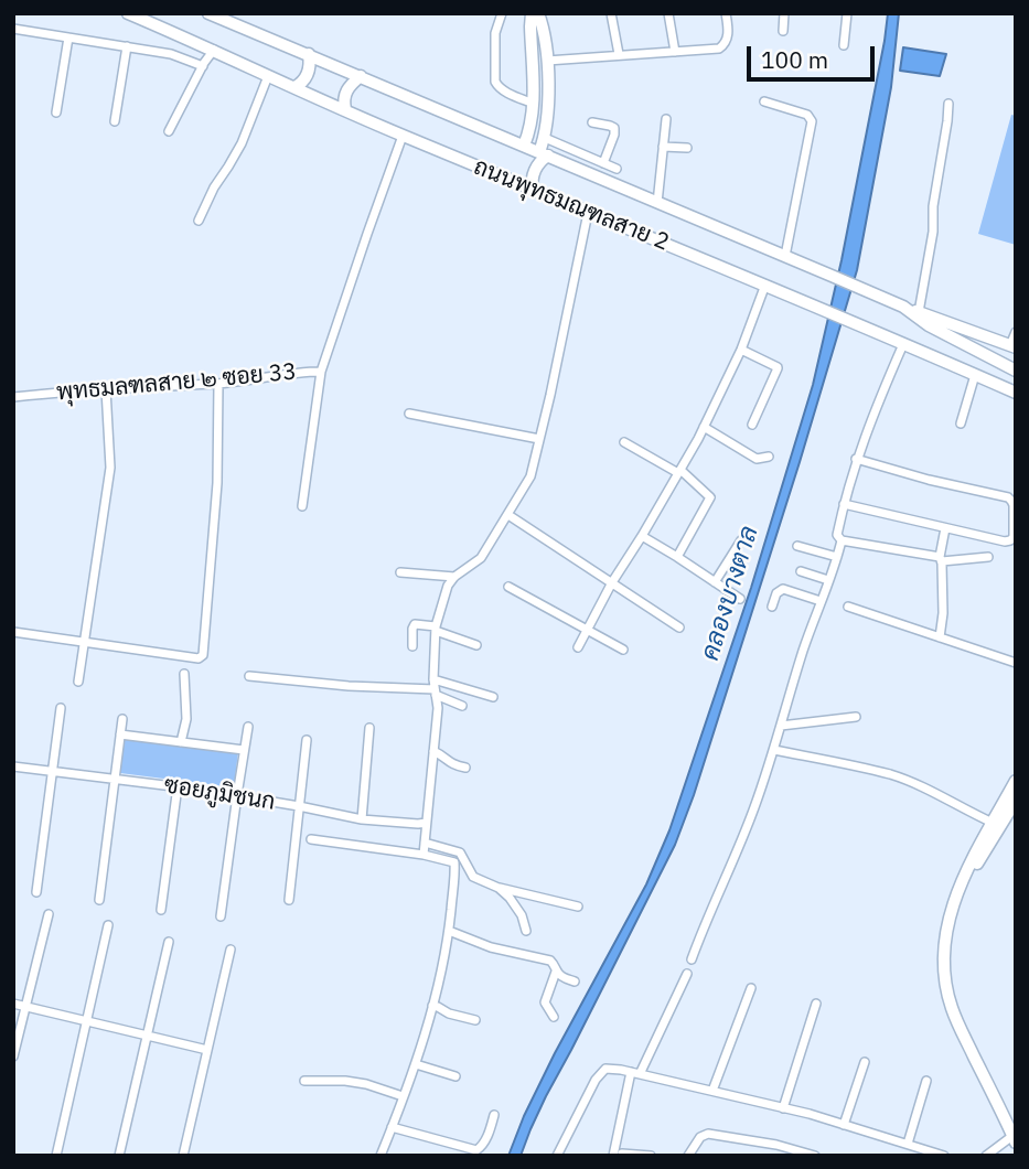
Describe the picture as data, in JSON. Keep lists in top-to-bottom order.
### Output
{
  "streets": {
    "main road": ["ถนนพุทธมณฑลสาย 2"],
    "street": ["พุทธมลฑลสาย ๒ ซอย 33", "ซอยภูมิชนก"]
  },
  "crossings": [
    ["ถนนพุทธมณฑลสาย 2", "พุทธมลฑลสาย ๒ ซอย 33"]
  ],
  "water": ["คลองบางตาล"],
  "scale_bar": "100 m"
}
